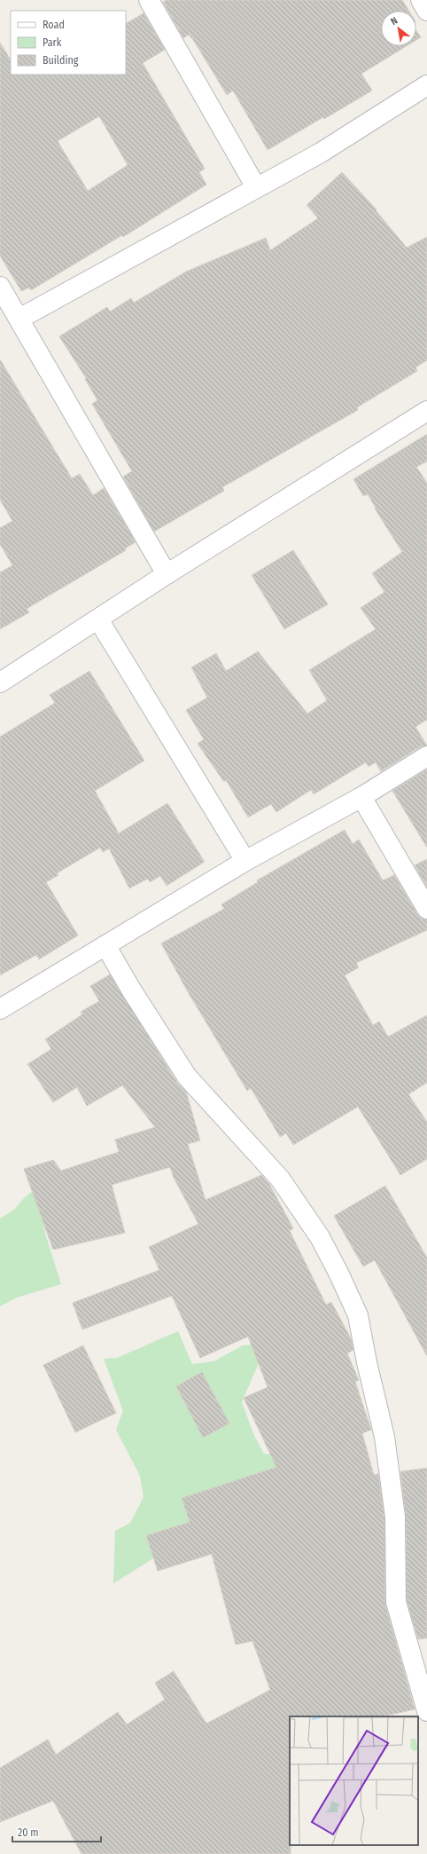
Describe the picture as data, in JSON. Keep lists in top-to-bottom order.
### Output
{
  "legend": ["Road", "Park", "Building"],
  "scale_bar": "20 m",
  "north": "top left"
}
